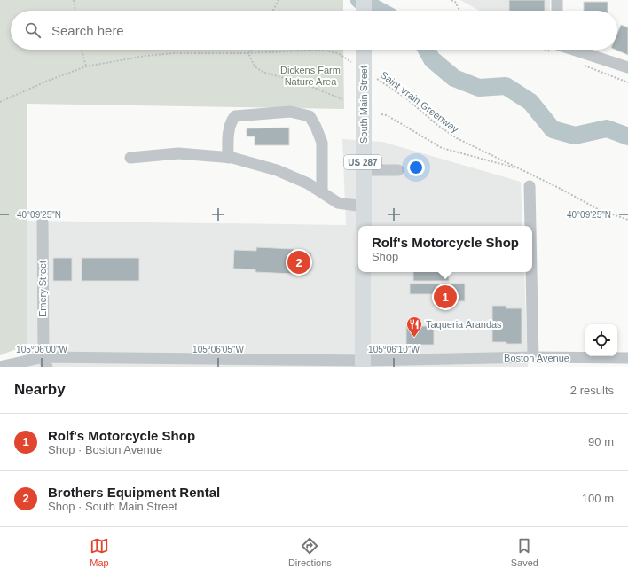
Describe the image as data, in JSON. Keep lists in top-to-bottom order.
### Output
{
  "streets": {
    "highway": ["South Main Street", "US 287"],
    "street": ["Emery Street", "Boston Avenue"],
    "path": ["Saint Vrain Greenway"]
  },
  "crossings": [
    ["Emery Street", "Boston Avenue"]
  ],
  "parks": ["Dickens Farm Nature Area"],
  "places": {
    "restaurant": ["Taqueria Arandas"]
  },
  "page": {
    "search": "Search here",
    "popup": ["Rolf's Motorcycle Shop", "Shop"],
    "pins": ["2", "1"],
    "heading": ["Nearby", "2 results"],
    "list": [
      {
        "mark": "1",
        "name": "Rolf's Motorcycle Shop",
        "note": "Shop · Boston Avenue",
        "value": "90 m"
      },
      {
        "mark": "2",
        "name": "Brothers Equipment Rental",
        "note": "Shop · South Main Street",
        "value": "100 m"
      }
    ],
    "nav": ["Map", "Directions", "Saved"]
  },
  "coordinates": [
    "40°09'25\"N",
    "105°06'00\"W",
    "105°06'05\"W",
    "105°06'10\"W"
  ]
}
